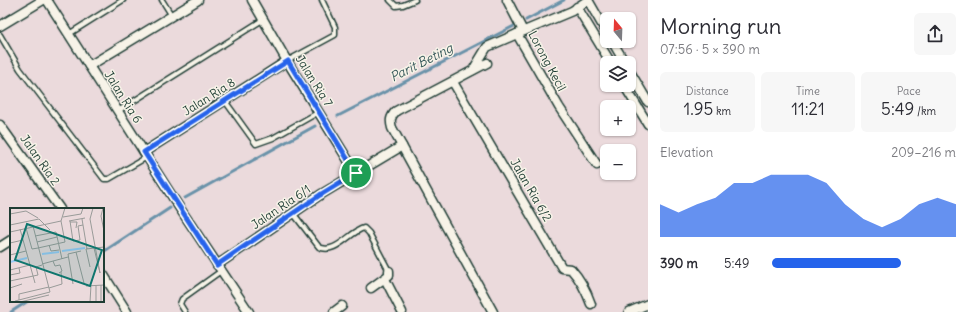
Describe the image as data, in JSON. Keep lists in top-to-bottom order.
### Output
{
  "streets": {
    "street": [
      "Lorong Kecil",
      "Jalan Ria 7",
      "Jalan Ria 6",
      "Jalan Ria 8",
      "Jalan Ria 2",
      "Jalan Ria 6/2",
      "Jalan Ria 6/1"
    ]
  },
  "crossings": [
    ["Jalan Ria 7", "Jalan Ria 8"],
    ["Jalan Ria 7", "Jalan Ria 6/1"],
    ["Jalan Ria 6", "Jalan Ria 8"],
    ["Jalan Ria 6", "Jalan Ria 6/1"]
  ],
  "water": ["Parit Beting"],
  "north": "top",
  "page": {
    "heading": ["Morning run", "07:56 · 5 × 390 m"],
    "map_buttons": ["+", "−"],
    "stats": [
      ["Distance", "1.95 km"],
      ["Time", "11:21"],
      ["Pace", "5:49 /km"]
    ],
    "chart": ["Elevation", "209–216 m"],
    "list": [
      {
        "name": "390 m",
        "note": "5:49"
      }
    ]
  }
}
